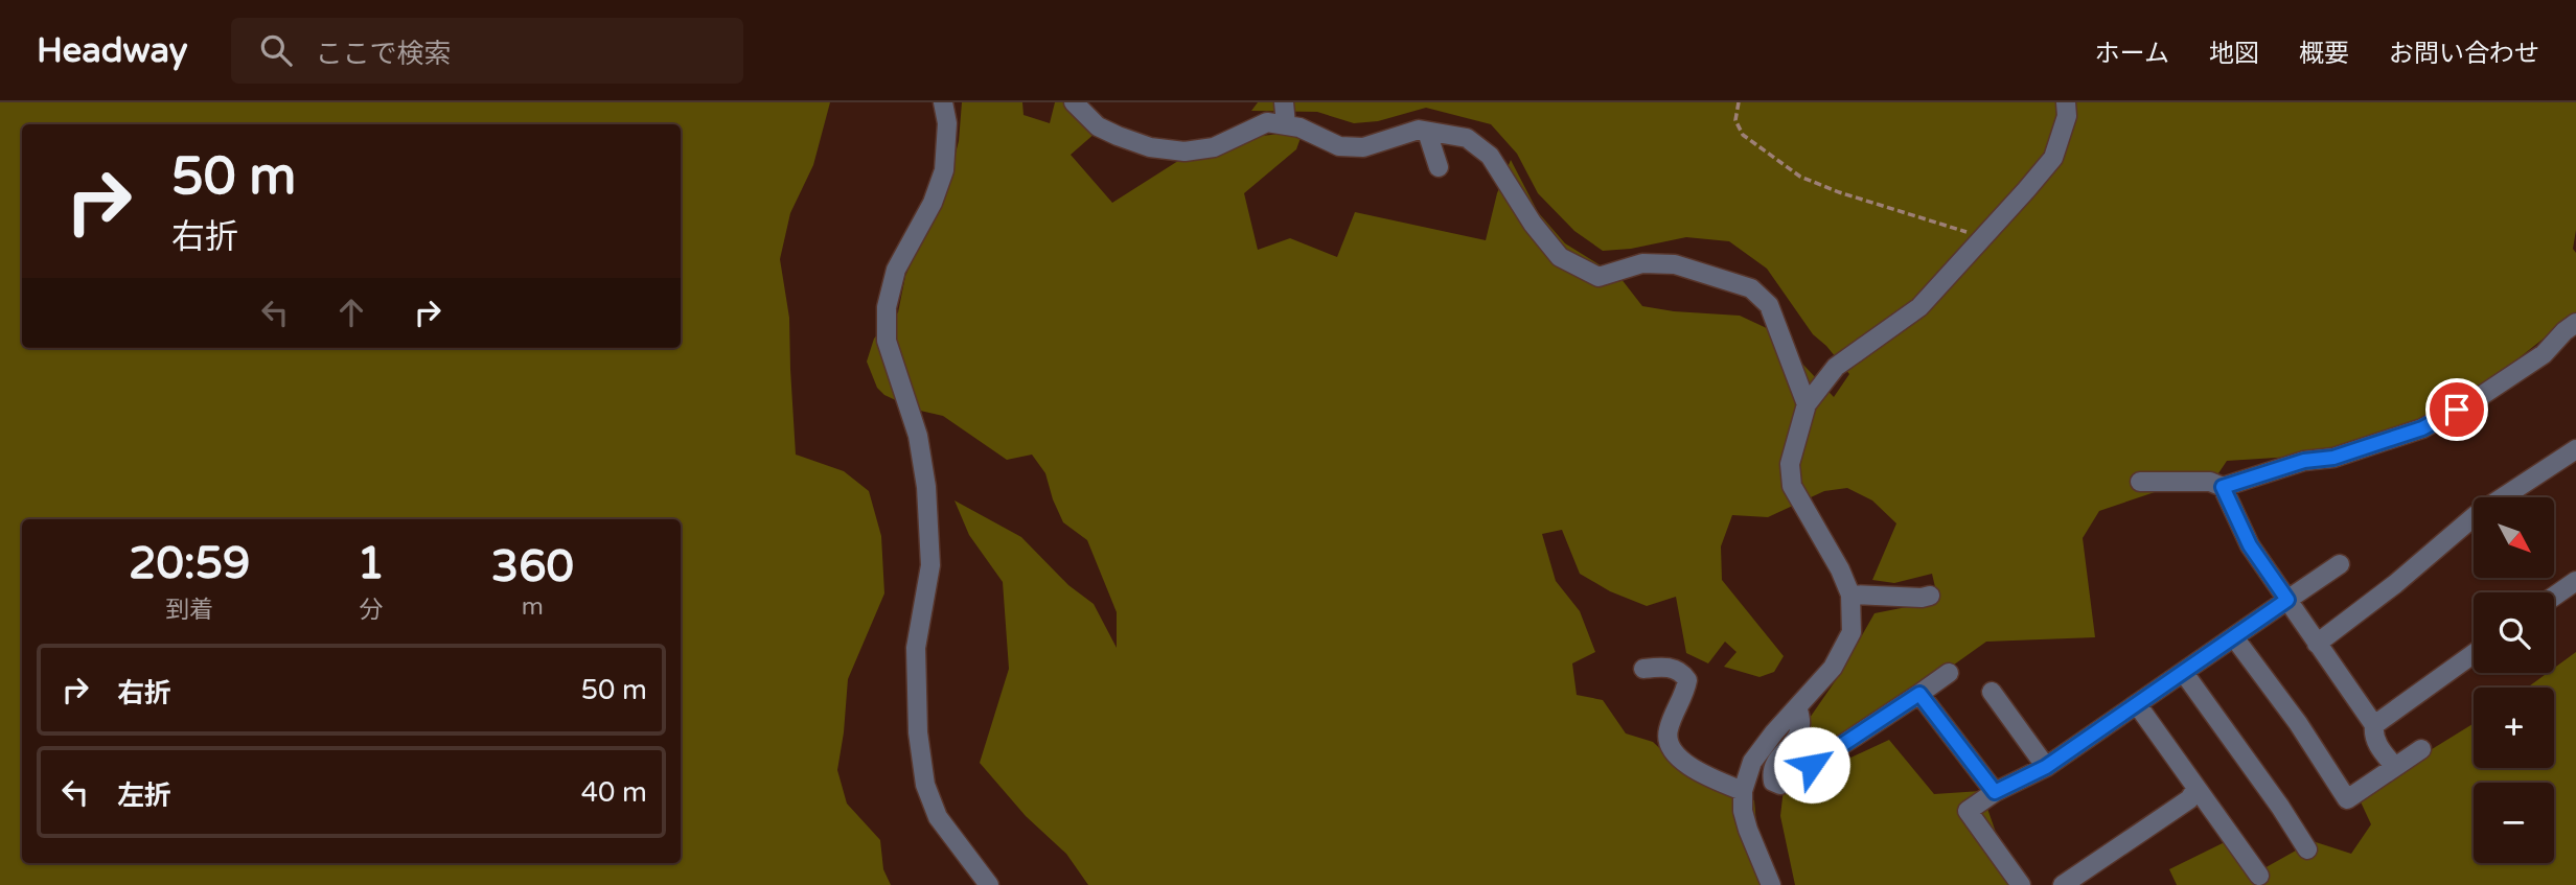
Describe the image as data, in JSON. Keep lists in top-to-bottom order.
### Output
{
  "north": "bottom right",
  "page": {
    "header": "Headway",
    "search": "ここで検索",
    "nav": [
      "ホーム",
      "地図",
      "概要",
      "お問い合わせ"
    ],
    "turn": ["50 m", "右折"],
    "map_buttons": ["+", "−"],
    "eta": [
      "20:59",
      "到着",
      "1",
      "分",
      "360",
      "m"
    ],
    "list": [
      {
        "name": "右折",
        "value": "50 m"
      },
      {
        "name": "左折",
        "value": "40 m"
      }
    ]
  }
}
